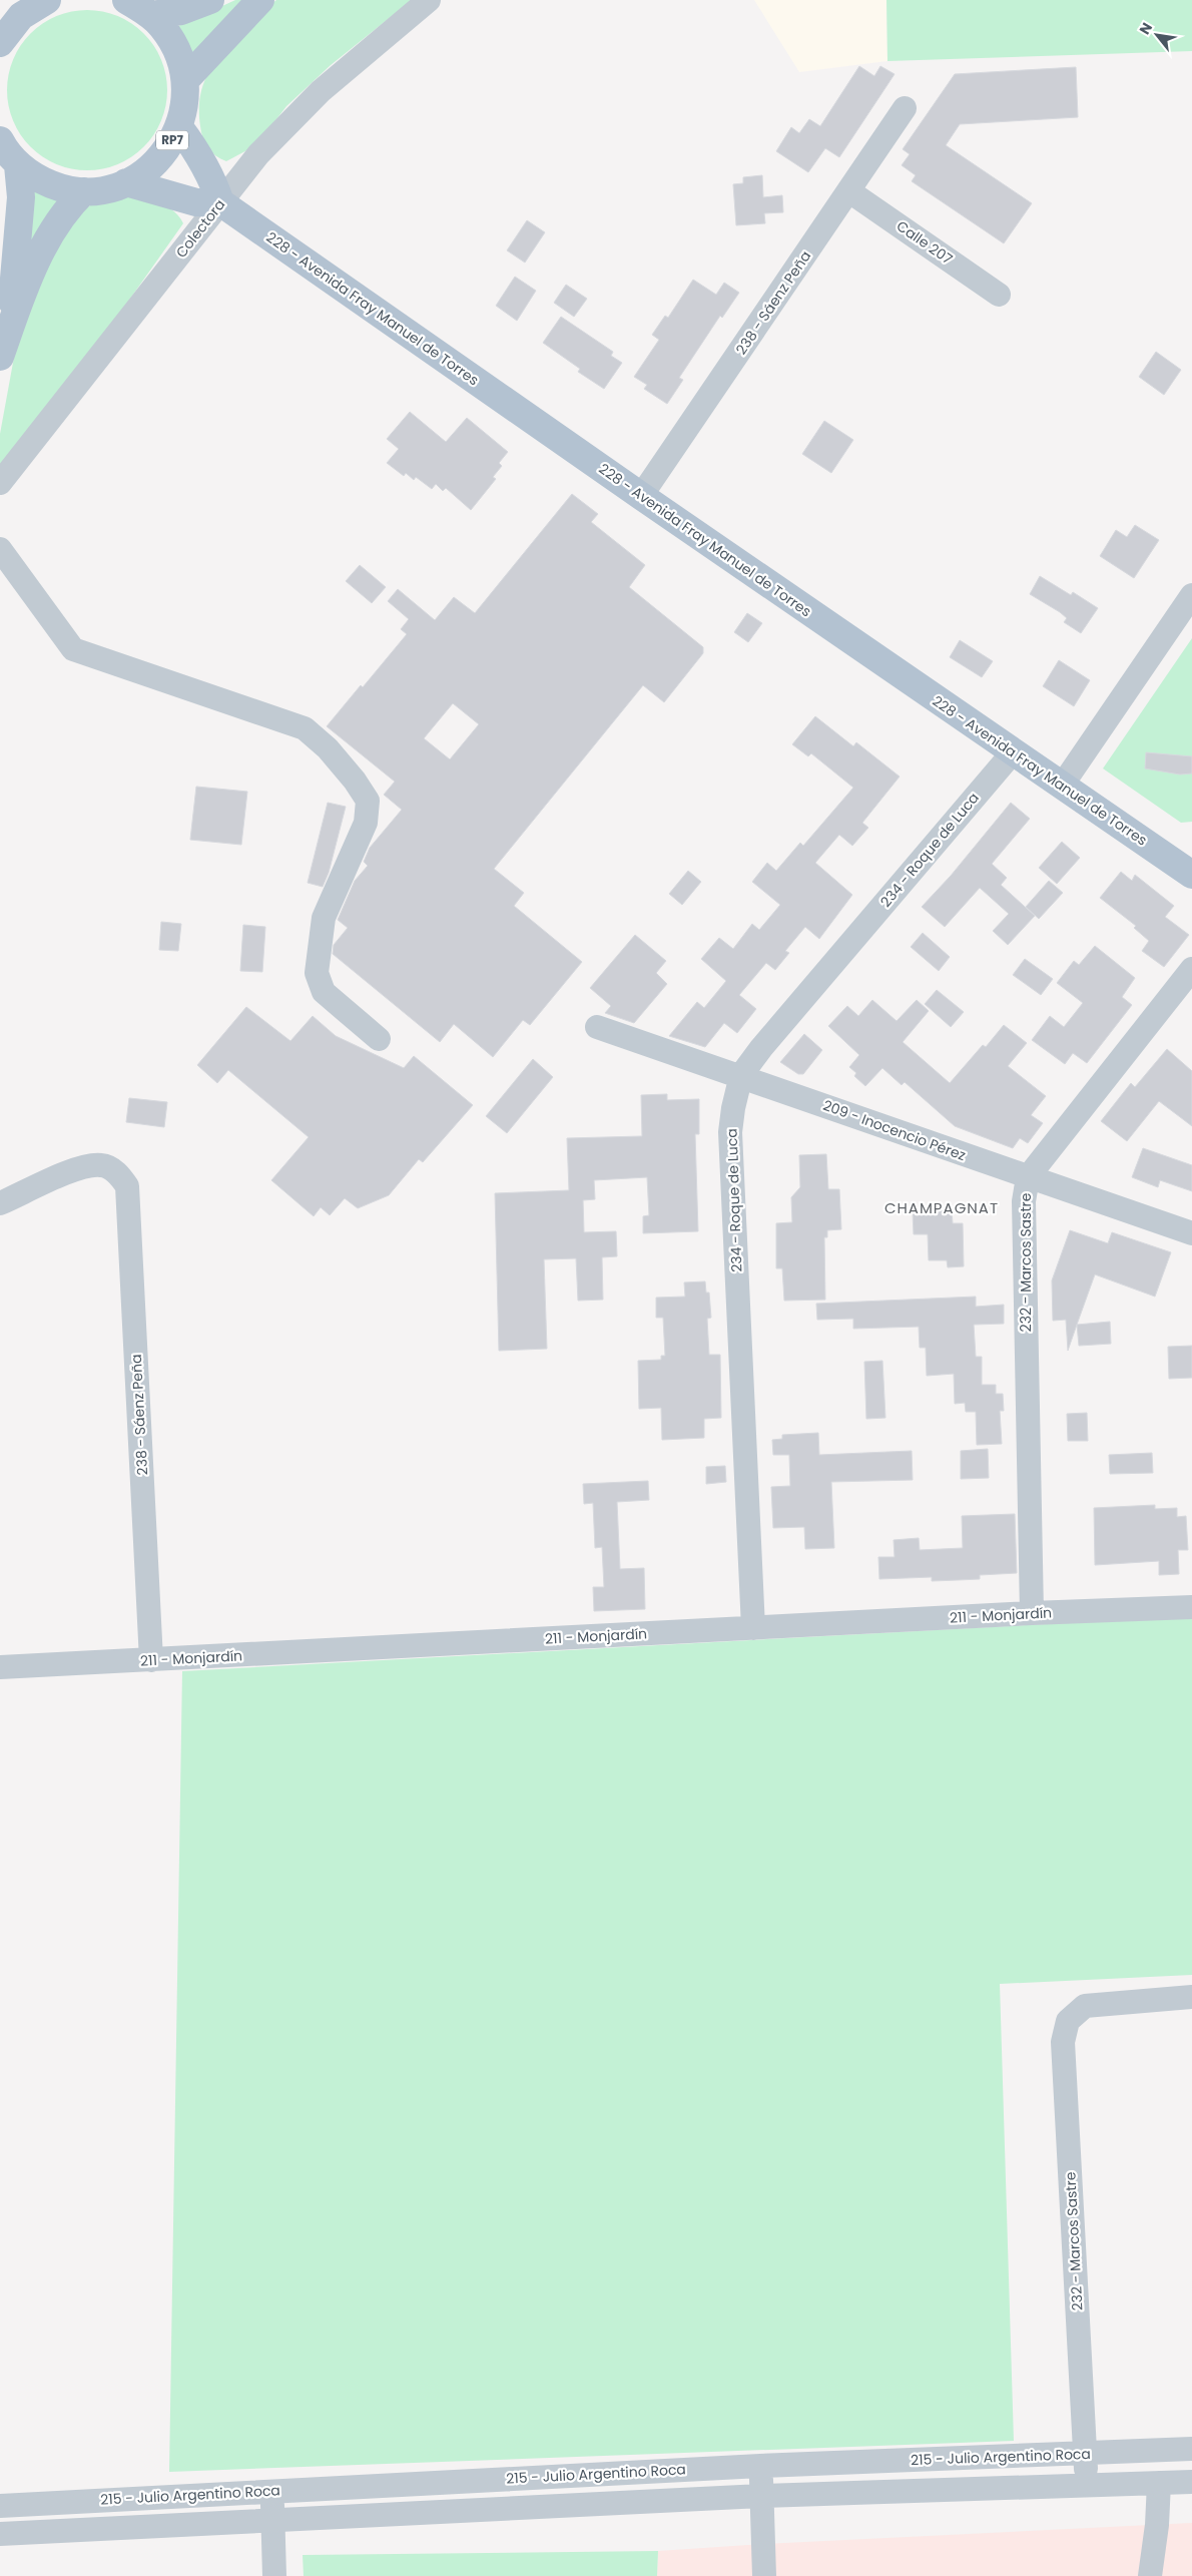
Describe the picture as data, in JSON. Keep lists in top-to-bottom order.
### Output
{
  "streets": {
    "main road": ["RP7", "228 - Avenida Fray Manuel de Torres"],
    "street": [
      "Colectora",
      "Calle 207",
      "238 - Sáenz Peña",
      "234 - Roque de Luca",
      "209 - Inocencio Pérez",
      "232 - Marcos Sastre",
      "211 - Monjardín",
      "215 - Julio Argentino Roca"
    ]
  },
  "crossings": [
    ["Colectora", "228 - Avenida Fray Manuel de Torres"],
    ["Calle 207", "238 - Sáenz Peña"],
    ["238 - Sáenz Peña", "228 - Avenida Fray Manuel de Torres"],
    ["238 - Sáenz Peña", "211 - Monjardín"],
    ["228 - Avenida Fray Manuel de Torres", "234 - Roque de Luca"],
    ["234 - Roque de Luca", "209 - Inocencio Pérez"],
    ["234 - Roque de Luca", "211 - Monjardín"],
    ["209 - Inocencio Pérez", "232 - Marcos Sastre"],
    ["232 - Marcos Sastre", "211 - Monjardín"],
    ["232 - Marcos Sastre", "215 - Julio Argentino Roca"]
  ],
  "districts": ["CHAMPAGNAT"],
  "north": "top left"
}
